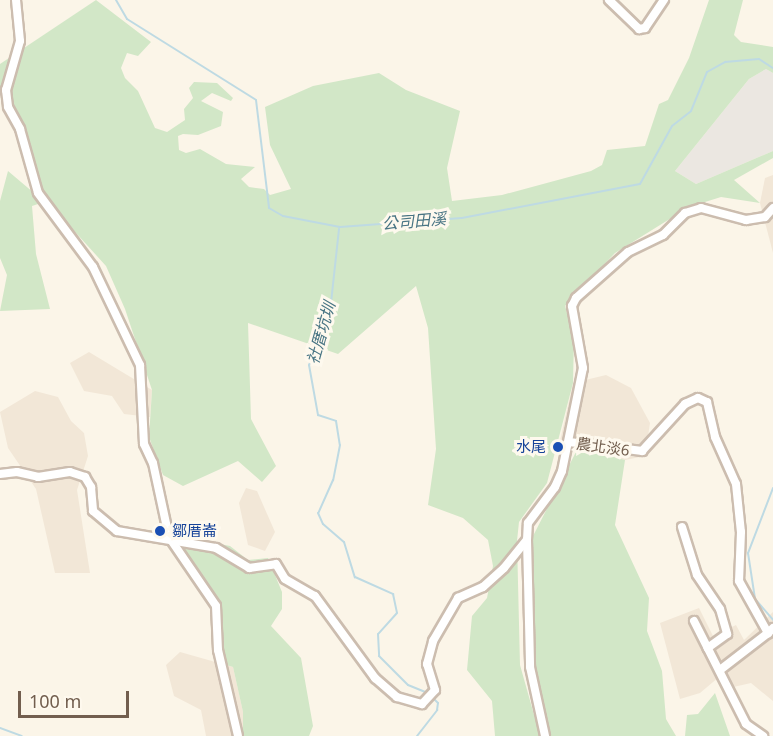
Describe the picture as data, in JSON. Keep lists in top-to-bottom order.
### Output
{
  "streets": {
    "street": ["農北淡6"]
  },
  "water": ["公司田溪", "社厝坑圳"],
  "places": ["水尾", "鄒厝崙"],
  "scale_bar": "100 m"
}
